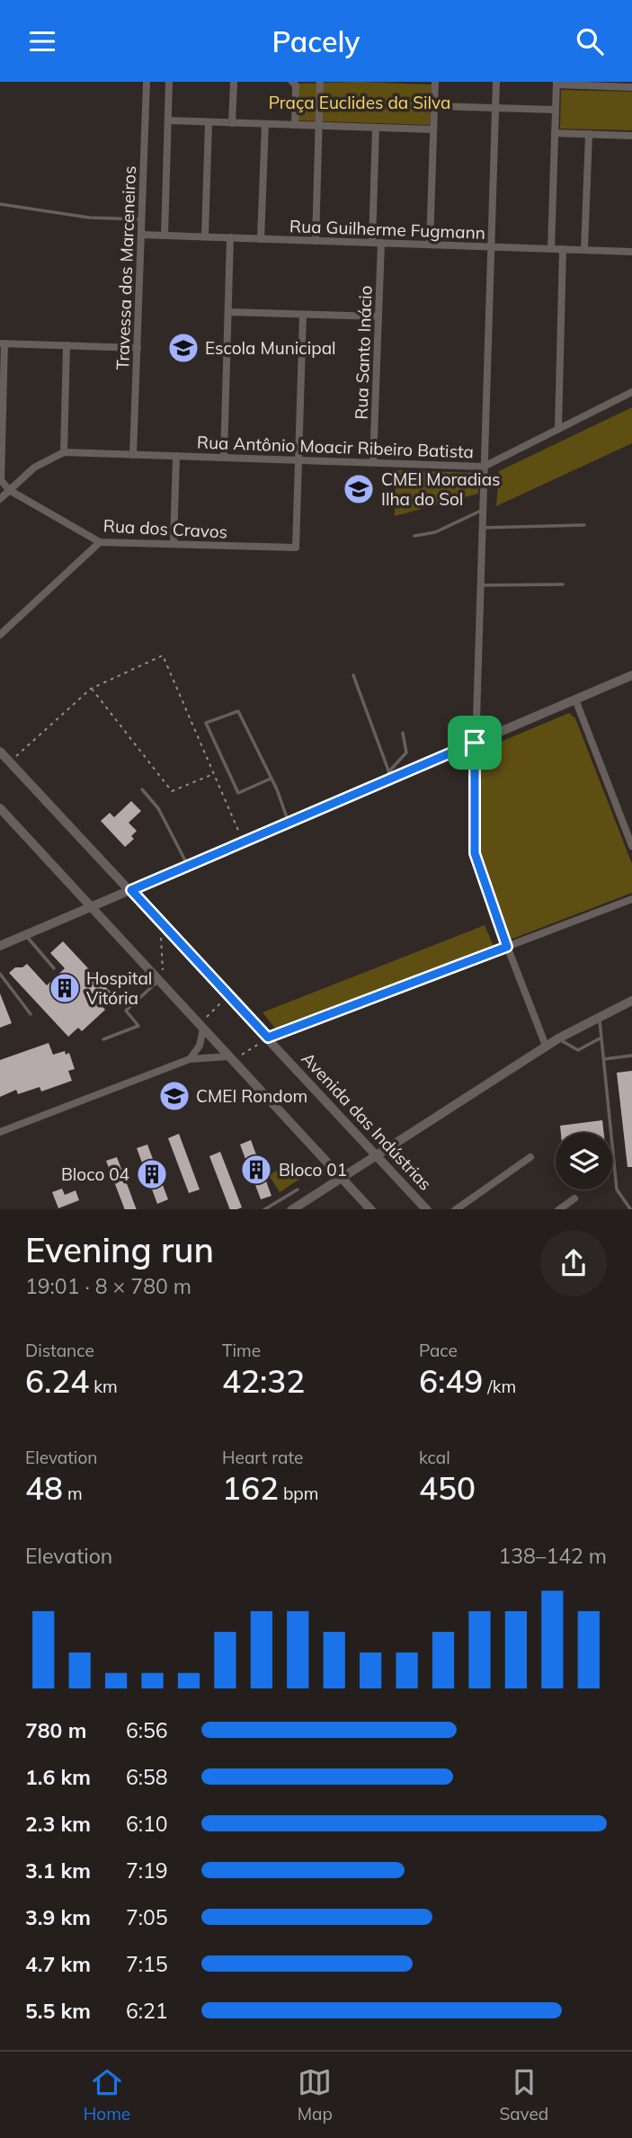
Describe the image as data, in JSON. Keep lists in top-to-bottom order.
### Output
{
  "streets": {
    "main road": ["Avenida das Indústrias"],
    "street": [
      "Rua Guilherme Fugmann",
      "Travessa dos Marceneiros",
      "Rua Santo Inácio",
      "Rua Antônio Moacir Ribeiro Batista",
      "Rua dos Cravos"
    ]
  },
  "crossings": [
    ["Rua Guilherme Fugmann", "Travessa dos Marceneiros"],
    ["Rua Guilherme Fugmann", "Rua Santo Inácio"],
    ["Travessa dos Marceneiros", "Rua Antônio Moacir Ribeiro Batista"],
    ["Rua Santo Inácio", "Rua Antônio Moacir Ribeiro Batista"],
    ["Rua Antônio Moacir Ribeiro Batista", "Rua dos Cravos"]
  ],
  "parks": ["Praça Euclides da Silva"],
  "places": {
    "school or university": ["Escola Municipal", "CMEI Moradias Ilha do Sol", "CMEI Rondom"],
    "building": ["Hospital Vitória", "Bloco 01", "Bloco 04"]
  },
  "page": {
    "header": "Pacely",
    "heading": ["Evening run", "19:01 · 8 × 780 m"],
    "stats": [
      ["Distance", "6.24 km"],
      ["Time", "42:32"],
      ["Pace", "6:49 /km"],
      ["Elevation", "48 m"],
      ["Heart rate", "162 bpm"],
      ["kcal", "450"]
    ],
    "chart": ["Elevation", "138–142 m"],
    "list": [
      {
        "name": "780 m",
        "note": "6:56"
      },
      {
        "name": "1.6 km",
        "note": "6:58"
      },
      {
        "name": "2.3 km",
        "note": "6:10"
      },
      {
        "name": "3.1 km",
        "note": "7:19"
      },
      {
        "name": "3.9 km",
        "note": "7:05"
      },
      {
        "name": "4.7 km",
        "note": "7:15"
      },
      {
        "name": "5.5 km",
        "note": "6:21"
      }
    ],
    "tabs": ["Home", "Map", "Saved"]
  }
}
